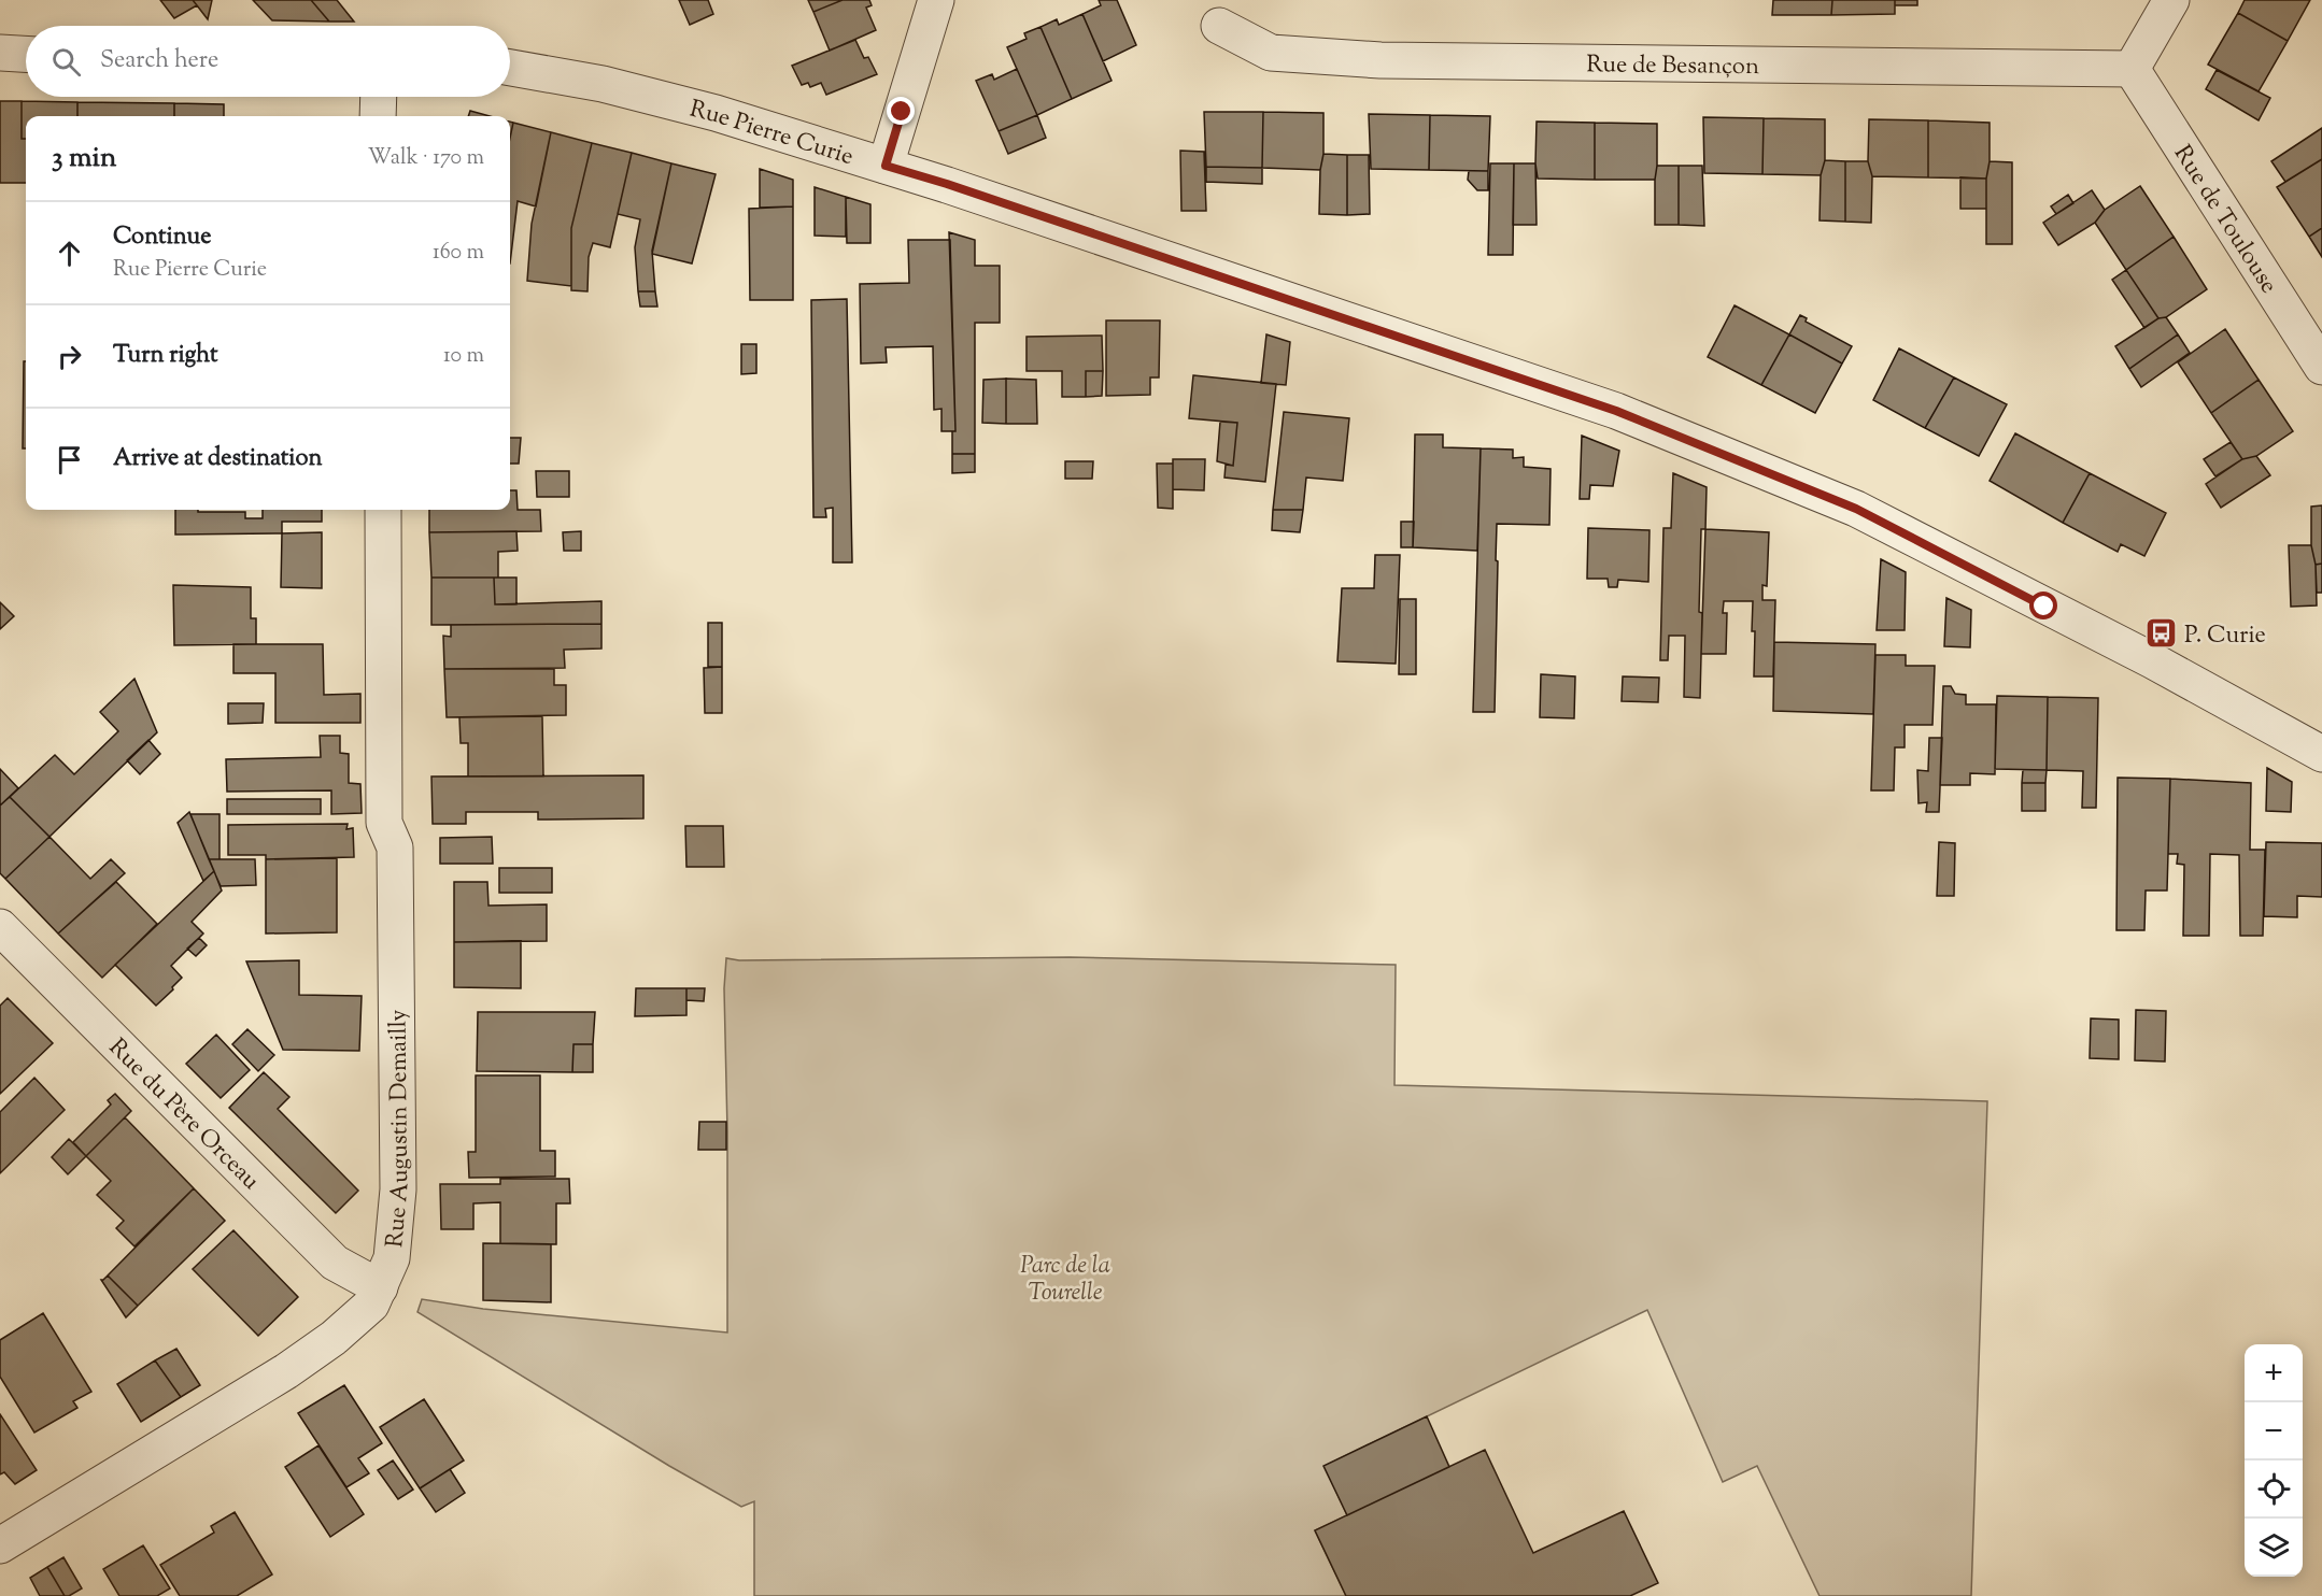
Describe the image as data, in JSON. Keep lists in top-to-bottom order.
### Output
{
  "streets": {
    "street": [
      "Rue de Besançon",
      "Rue Pierre Curie",
      "Rue de Toulouse",
      "Rue du Père Orceau",
      "Rue Augustin Demailly"
    ]
  },
  "crossings": [
    ["Rue de Besançon", "Rue de Toulouse"],
    ["Rue du Père Orceau", "Rue Augustin Demailly"]
  ],
  "parks": ["Parc de la Tourelle"],
  "places": {
    "bus stop": ["P. Curie"]
  },
  "page": {
    "search": "Search here",
    "heading": ["3 min", "Walk · 170 m"],
    "list": [
      ["Continue", "Rue Pierre Curie", "160 m"],
      ["Turn right", "10 m"],
      "Arrive at destination"
    ],
    "map_buttons": ["+", "−"]
  }
}
